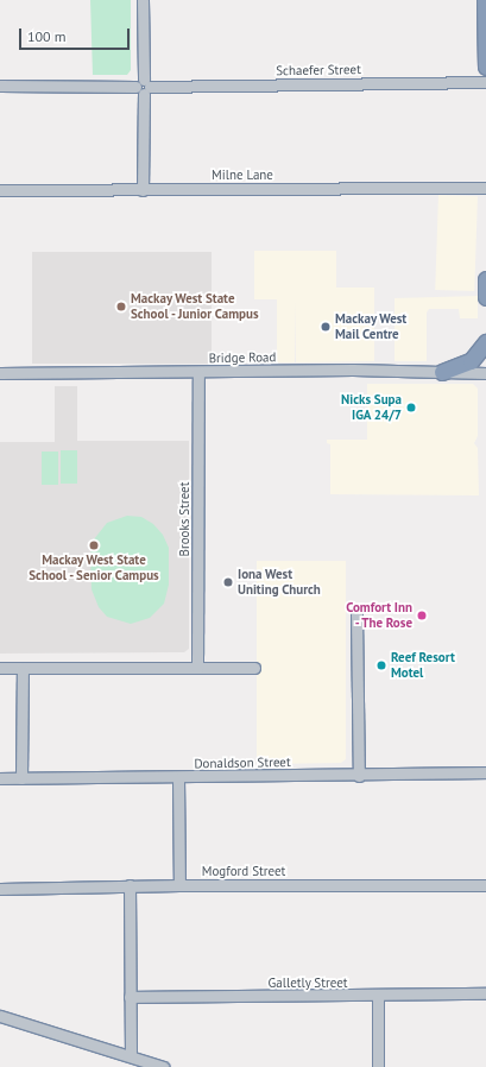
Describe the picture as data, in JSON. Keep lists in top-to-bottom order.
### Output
{
  "streets": {
    "street": [
      "Schaefer Street",
      "Milne Lane",
      "Bridge Road",
      "Brooks Street",
      "Donaldson Street",
      "Mogford Street",
      "Galletly Street"
    ]
  },
  "crossings": [
    ["Bridge Road", "Brooks Street"]
  ],
  "places": [
    "Mackay West State School - Junior Campus",
    "Mackay West Mail Centre",
    "Nicks Supa IGA 24/7",
    "Mackay West State School - Senior Campus",
    "Iona West Uniting Church",
    "Comfort Inn - The Rose",
    "Reef Resort Motel"
  ],
  "scale_bar": "100 m"
}
